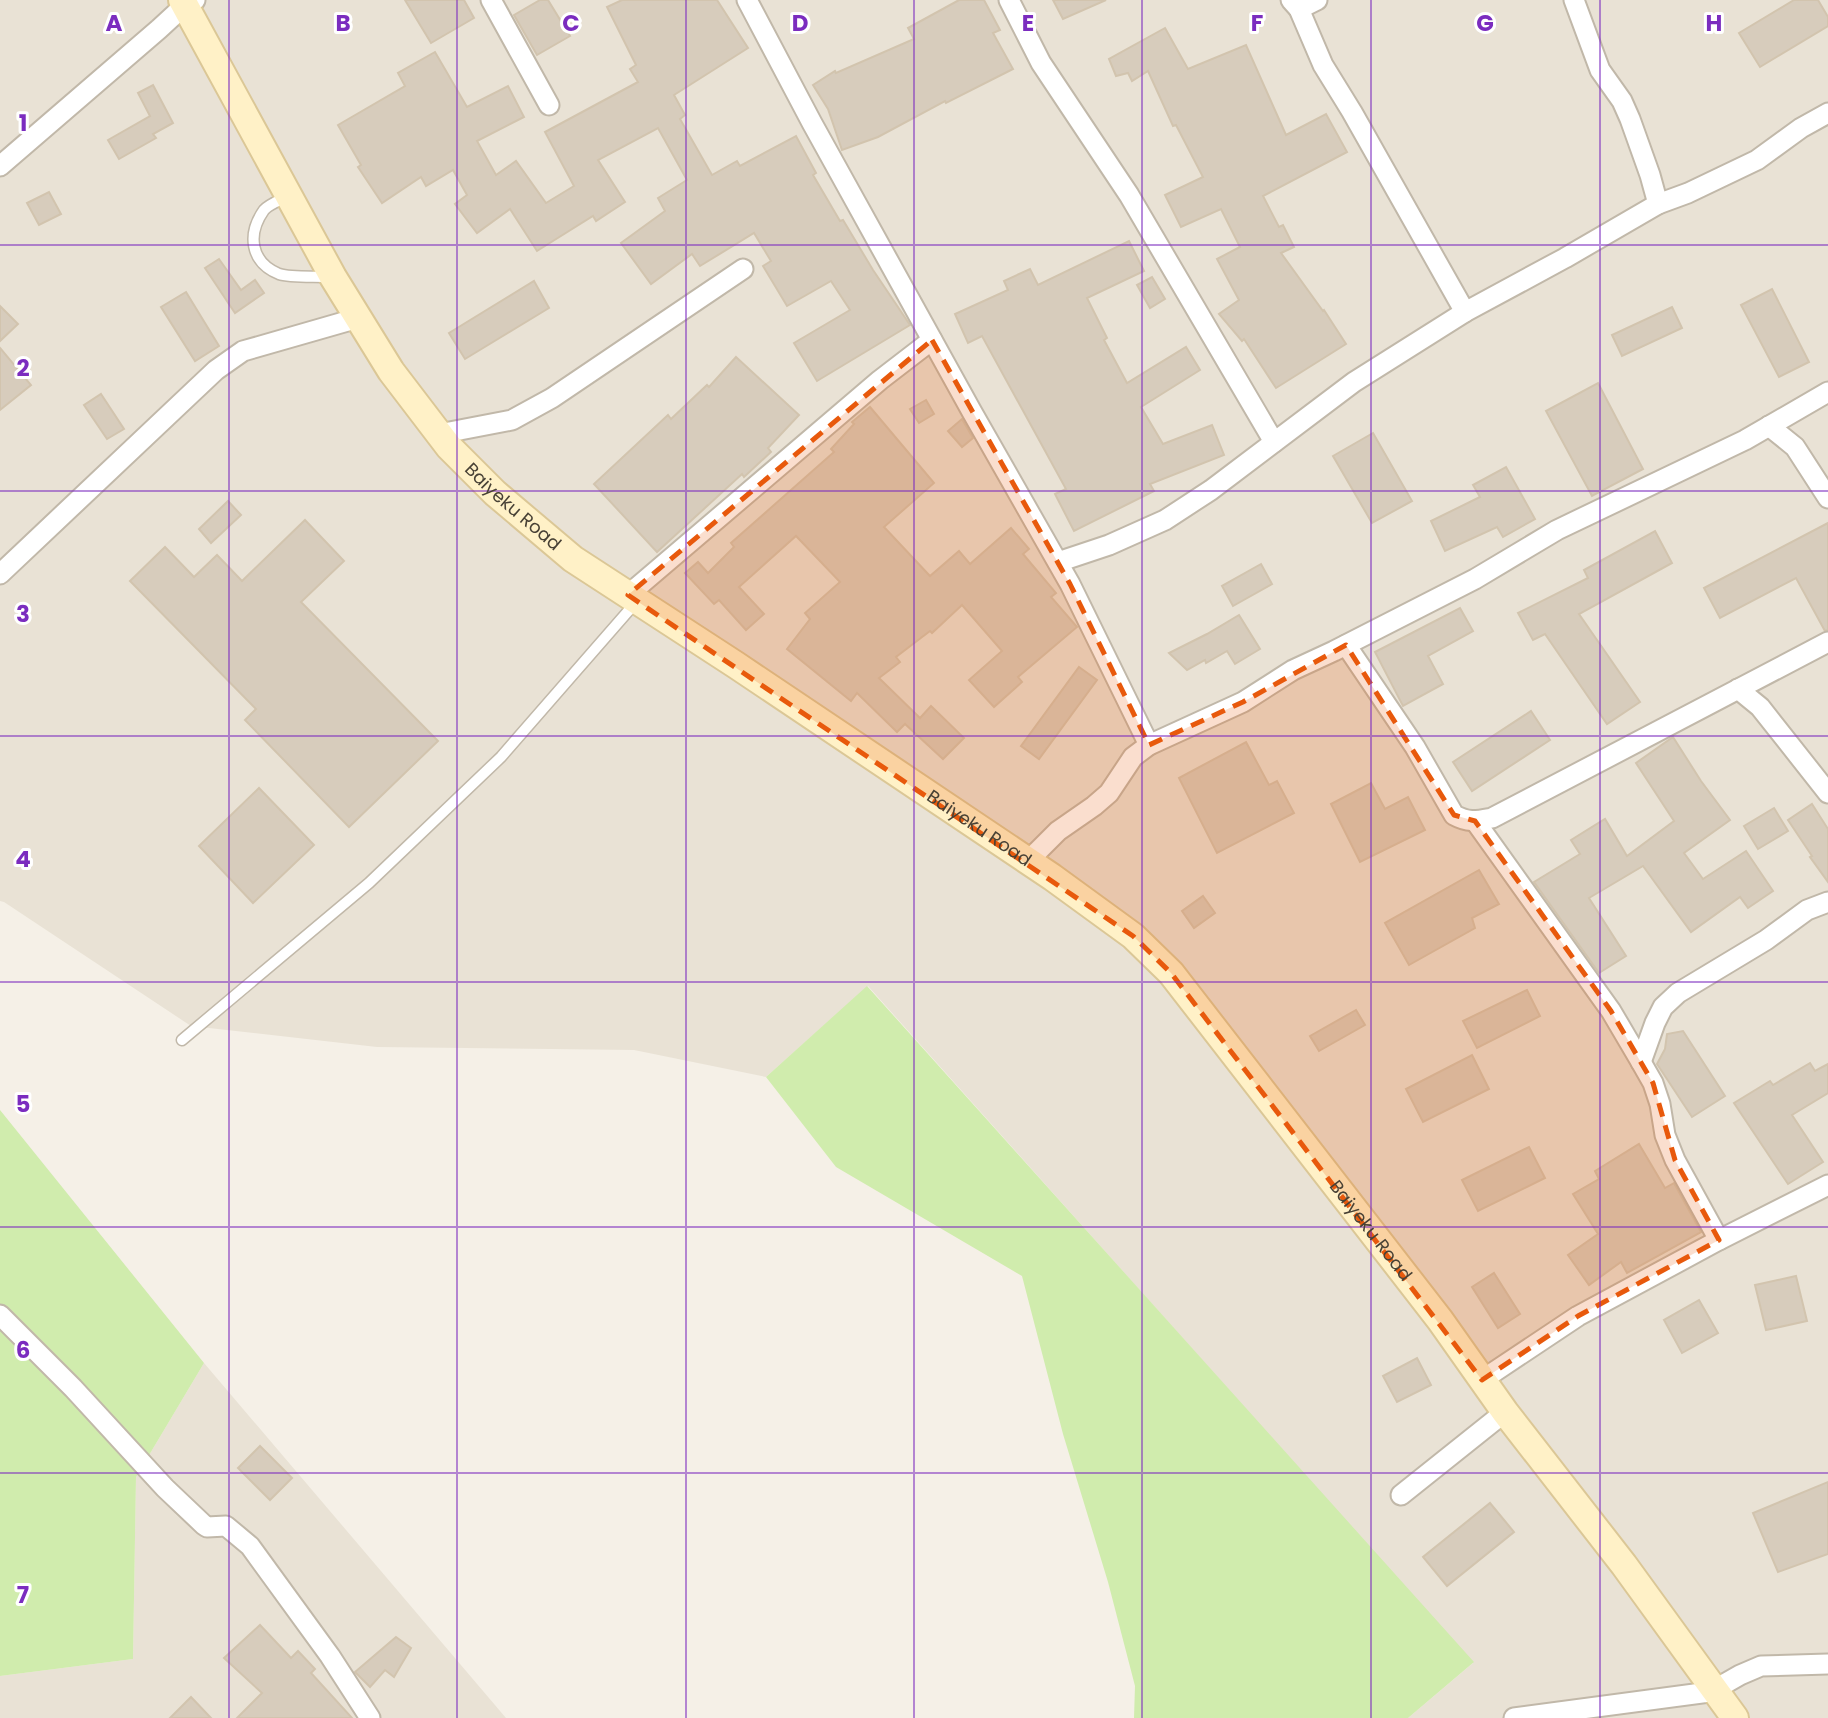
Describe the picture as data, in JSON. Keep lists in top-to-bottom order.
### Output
{
  "streets": {
    "main road": ["Baiyeku Road"]
  },
  "grid": {
    "columns": [
      "A",
      "B",
      "C",
      "D",
      "E",
      "F",
      "G",
      "H"
    ],
    "rows": [
      "1",
      "2",
      "3",
      "4",
      "5",
      "6",
      "7"
    ]
  }
}
